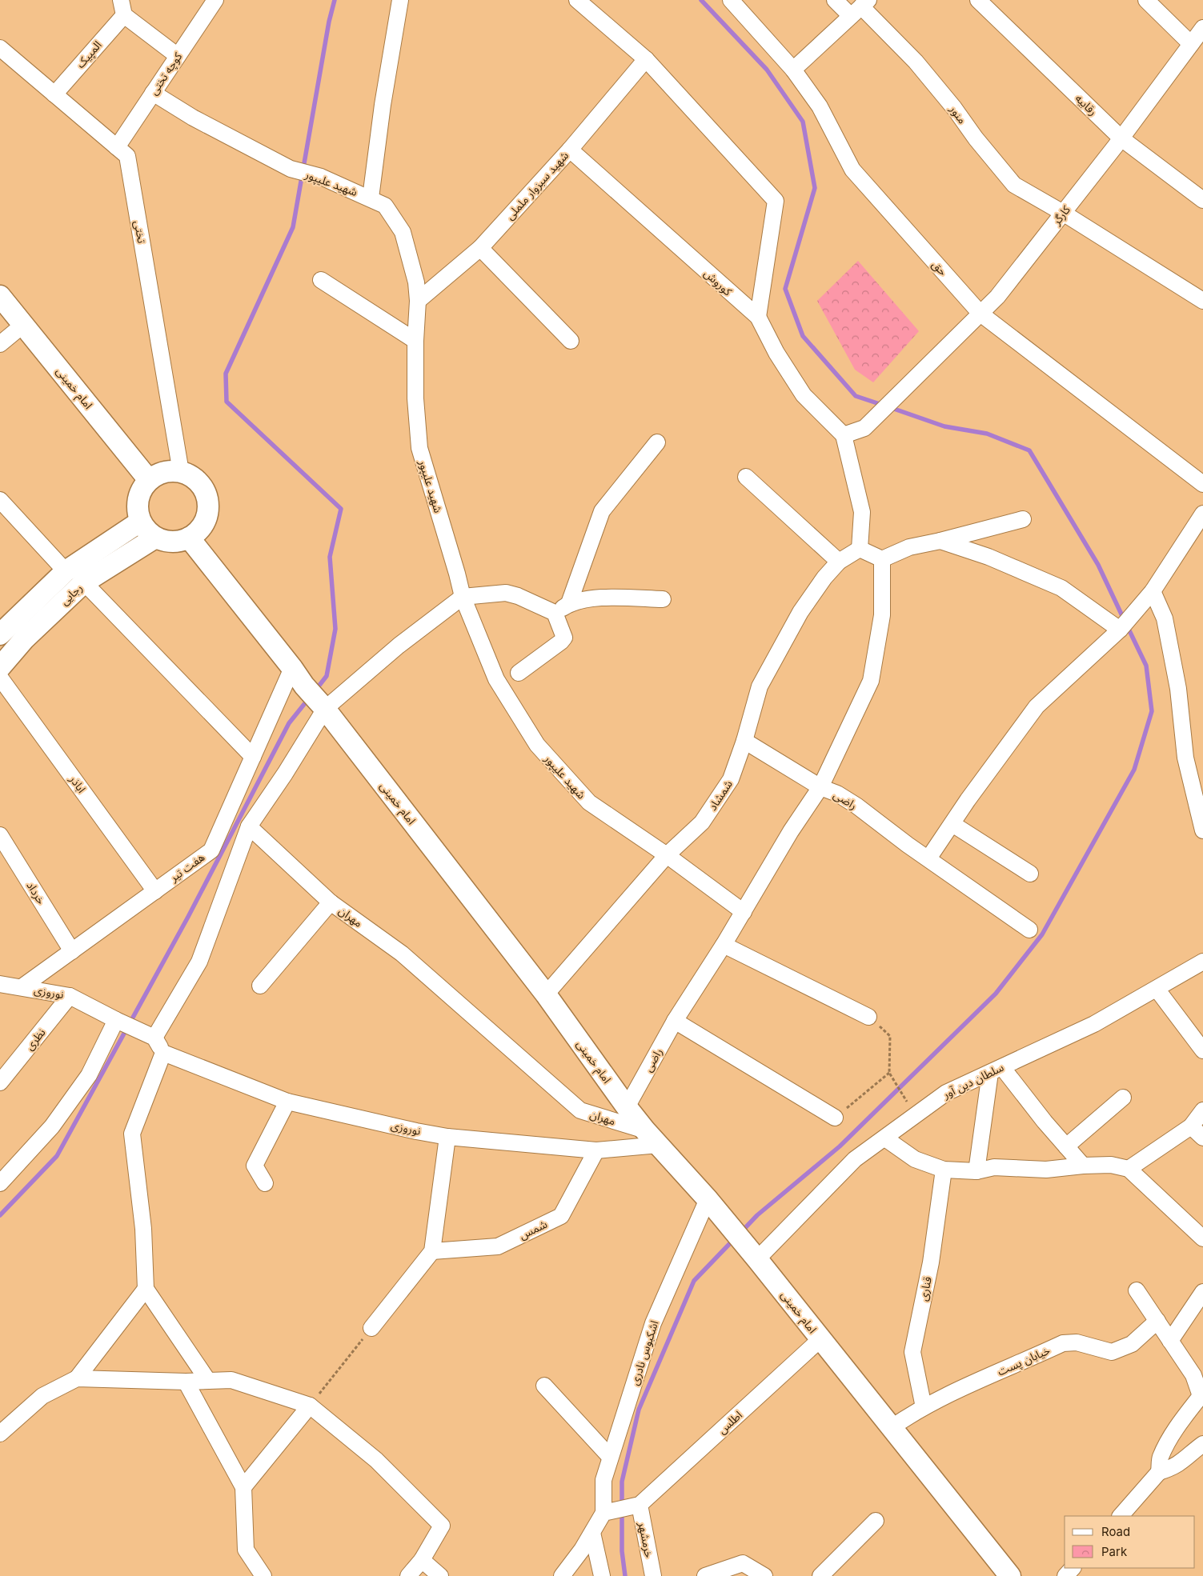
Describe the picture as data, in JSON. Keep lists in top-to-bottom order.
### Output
{
  "streets": {
    "main road": ["امام خمینی", "رجایی"],
    "street": [
      "المپیک",
      "کوچه تختی",
      "رقابیه",
      "منور",
      "شهید علیپور",
      "شهید سبزوار ململی",
      "کارگر",
      "تختی",
      "حق",
      "کوروش",
      "اباذر",
      "شمشاد",
      "راضی",
      "هفت تیر",
      "خرداد",
      "مهران",
      "نوروزی",
      "نظری",
      "سلطان دین آور",
      "شمس",
      "قناری",
      "اشکبوس نادری",
      "خیابان پست",
      "اطلس",
      "خرمشهر"
    ]
  },
  "crossings": [
    ["المپیک", "تختی"],
    ["کوچه تختی", "شهید علیپور"],
    ["کوچه تختی", "تختی"],
    ["رقابیه", "کارگر"],
    ["منور", "کارگر"],
    ["شهید علیپور", "شهید سبزوار ململی"],
    ["شهید علیپور", "شمشاد"],
    ["شهید علیپور", "راضی"],
    ["شهید سبزوار ململی", "کوروش"],
    ["کارگر", "حق"],
    ["کارگر", "کوروش"],
    ["تختی", "امام خمینی"],
    ["تختی", "رجایی"],
    ["امام خمینی", "رجایی"],
    ["امام خمینی", "شمشاد"],
    ["امام خمینی", "راضی"],
    ["امام خمینی", "هفت تیر"],
    ["امام خمینی", "مهران"],
    ["امام خمینی", "نوروزی"],
    ["امام خمینی", "سلطان دین آور"],
    ["امام خمینی", "اشکبوس نادری"],
    ["امام خمینی", "خیابان پست"],
    ["امام خمینی", "اطلس"],
    ["اباذر", "هفت تیر"],
    ["هفت تیر", "خرداد"],
    ["هفت تیر", "نوروزی"],
    ["مهران", "نوروزی"],
    ["نوروزی", "نظری"],
    ["نوروزی", "شمس"],
    ["قناری", "خیابان پست"],
    ["اطلس", "خرمشهر"]
  ],
  "legend": ["Road", "Park"]
}
